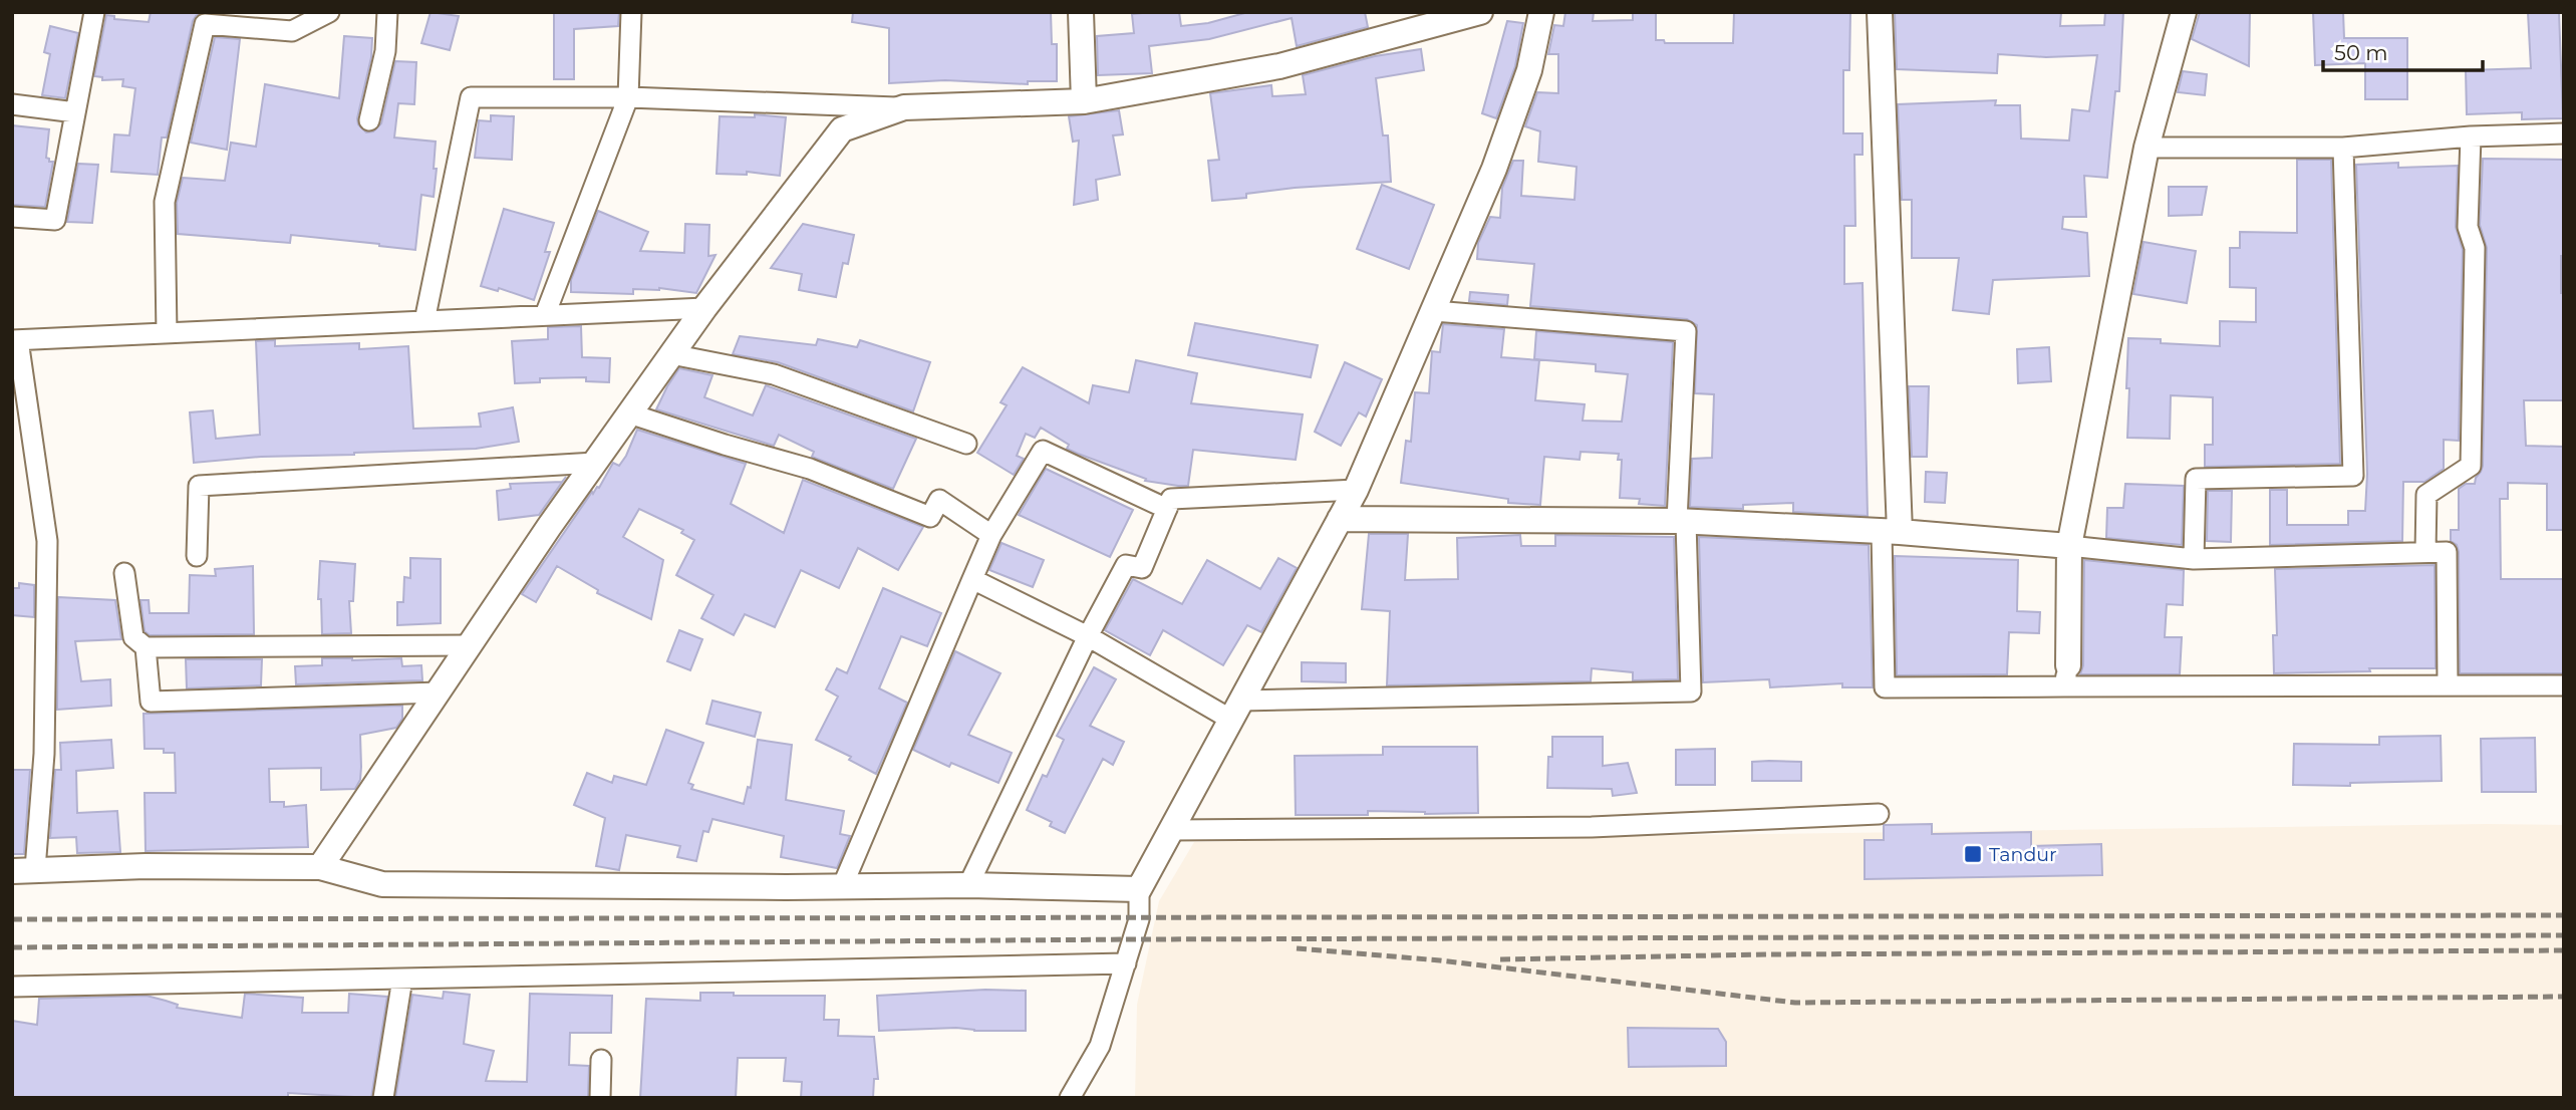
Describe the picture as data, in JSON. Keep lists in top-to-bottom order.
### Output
{
  "places": {
    "transit": ["Tandur"]
  },
  "scale_bar": "50 m"
}
